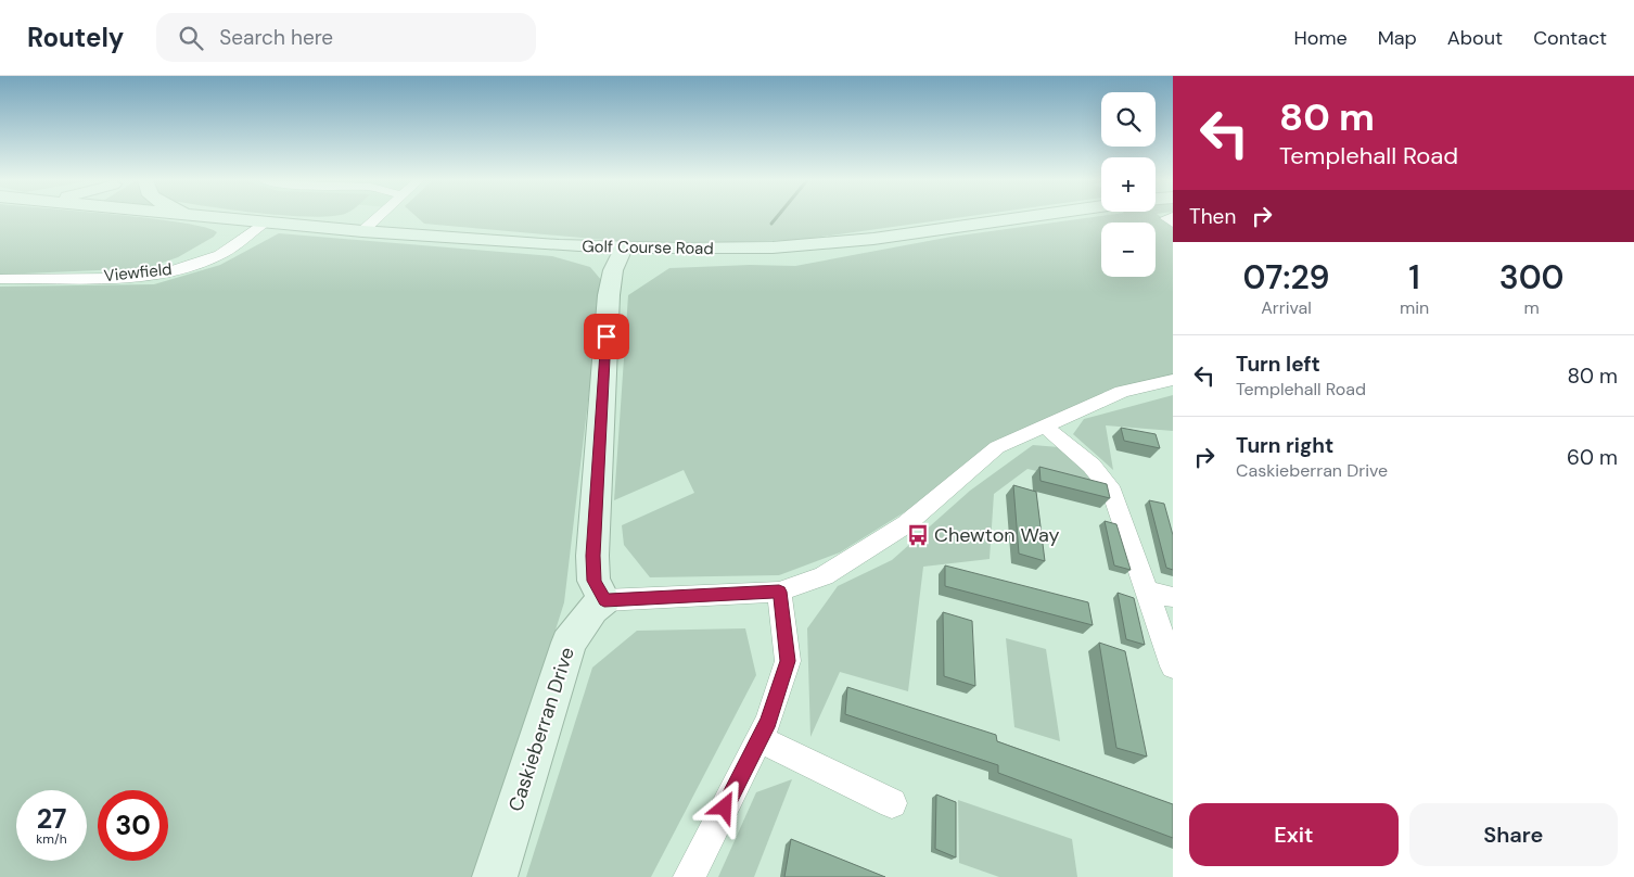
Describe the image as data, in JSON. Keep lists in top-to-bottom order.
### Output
{
  "streets": {
    "street": ["Golf Course Road", "Viewfield", "Caskieberran Drive"]
  },
  "crossings": [
    ["Golf Course Road", "Viewfield"]
  ],
  "places": {
    "bus stop": ["Chewton Way"]
  },
  "page": {
    "header": "Routely",
    "search": "Search here",
    "nav": [
      "Home",
      "Map",
      "About",
      "Contact"
    ],
    "turn": ["80 m", "Templehall Road"],
    "map_buttons": ["+", "−"],
    "then": "Then",
    "eta": [
      "07:29",
      "Arrival",
      "1",
      "min",
      "300",
      "m"
    ],
    "list": [
      {
        "name": "Turn left",
        "note": "Templehall Road",
        "value": "80 m"
      },
      {
        "name": "Turn right",
        "note": "Caskieberran Drive",
        "value": "60 m"
      }
    ],
    "speed": "27 km/h",
    "limit": "30",
    "buttons": ["Exit", "Share"]
  }
}
